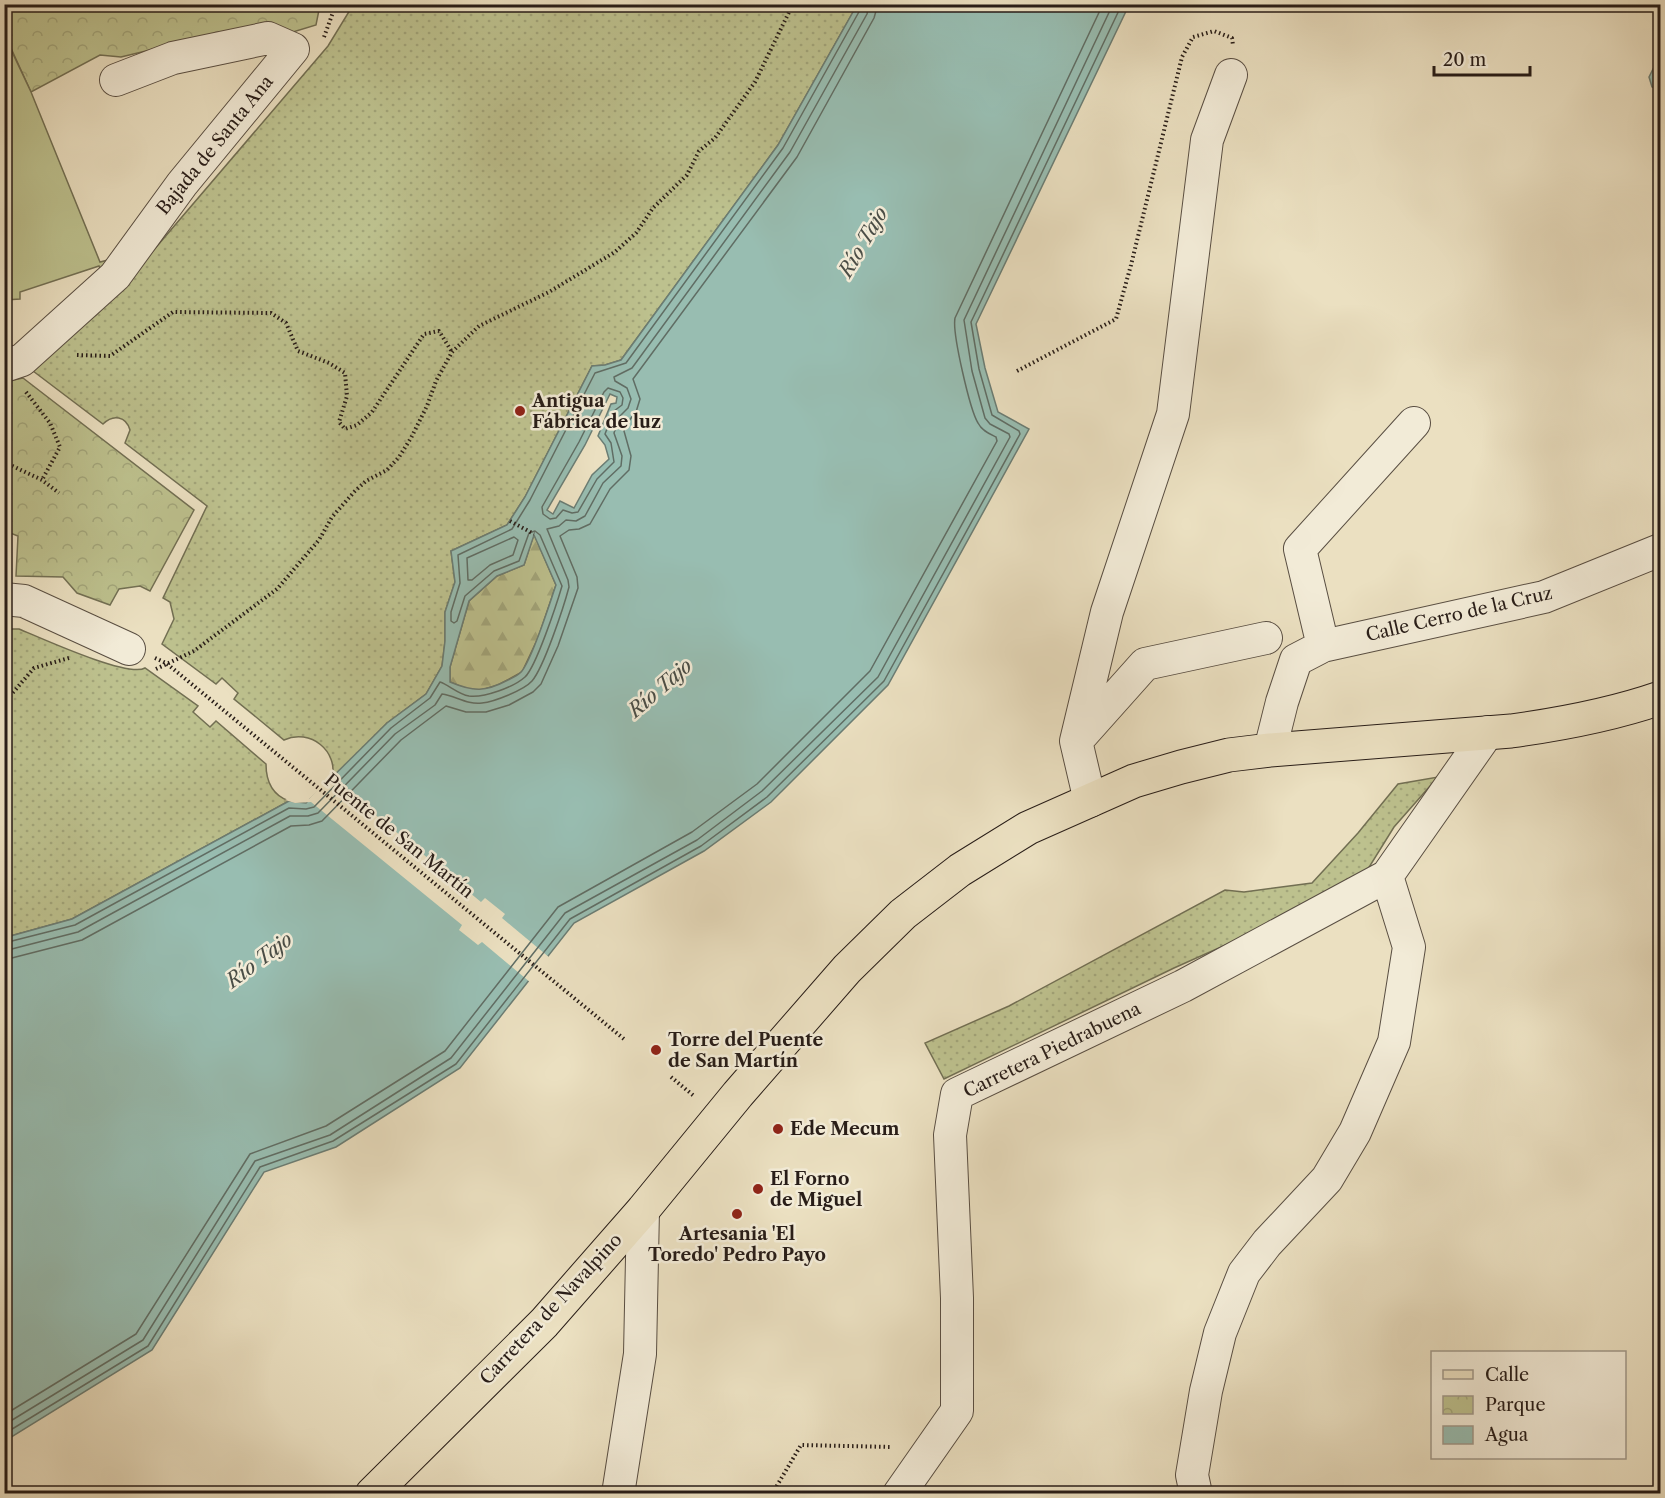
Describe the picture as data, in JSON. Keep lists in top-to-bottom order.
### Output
{
  "streets": {
    "main road": ["Carretera de Navalpino"],
    "street": ["Bajada de Santa Ana", "Calle Cerro de la Cruz", "Carretera Piedrabuena"],
    "path": ["Puente de San Martín"]
  },
  "crossings": [
    ["Calle Cerro de la Cruz", "Carretera de Navalpino"],
    ["Carretera Piedrabuena", "Carretera de Navalpino"]
  ],
  "water": ["Río Tajo"],
  "places": [
    "Antigua Fábrica de luz",
    "Torre del Puente de San Martín",
    "Ede Mecum",
    "El Forno de Miguel",
    "Artesania 'El Toredo' Pedro Payo"
  ],
  "legend": ["Calle", "Parque", "Agua"],
  "scale_bar": "20 m"
}
